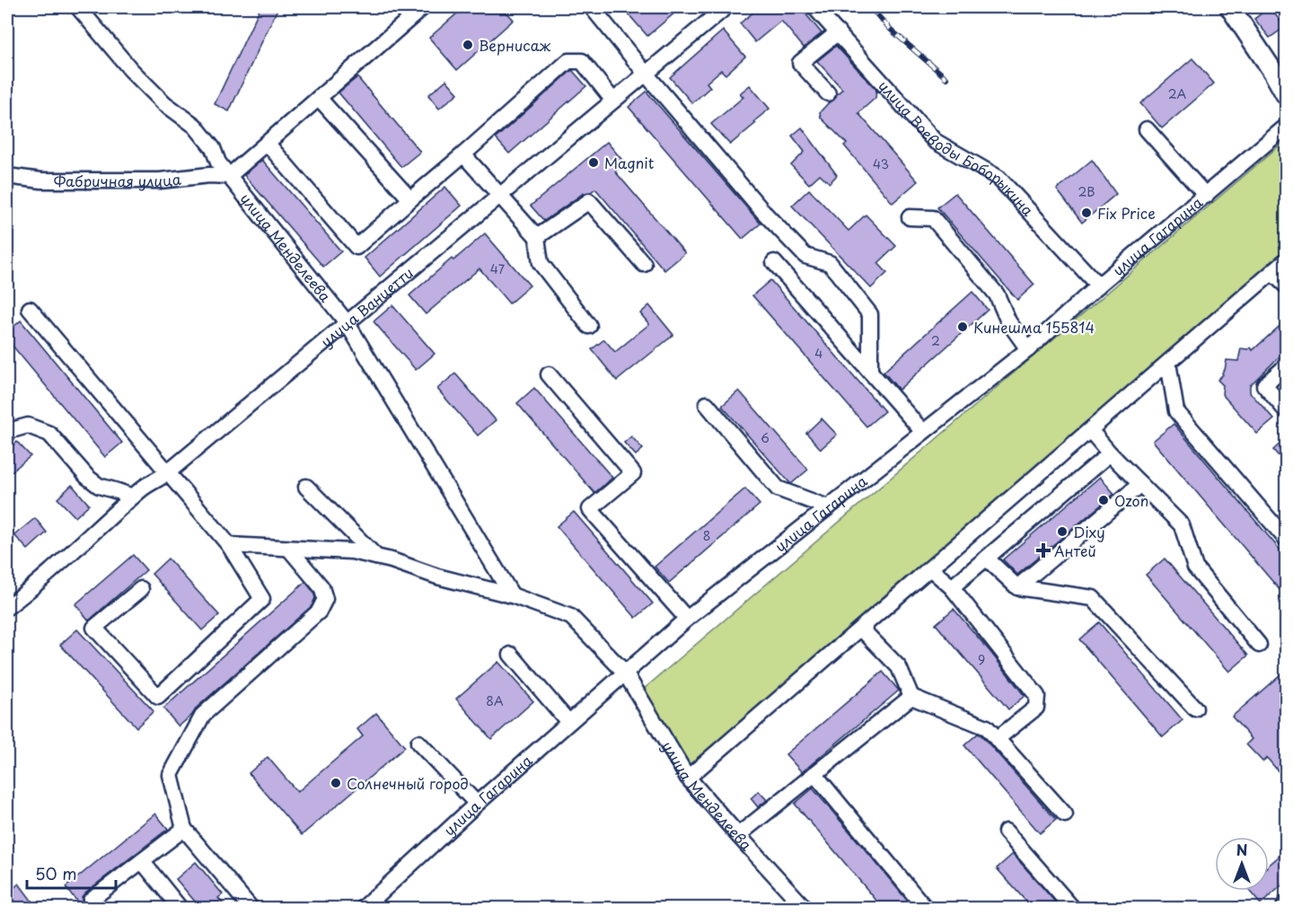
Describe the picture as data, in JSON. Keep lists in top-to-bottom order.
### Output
{
  "streets": {
    "street": [
      "улица Воеводы Боборыкина",
      "Фабричная улица",
      "улица Гагарина",
      "улица Менделеева",
      "улица Ванцетти"
    ]
  },
  "crossings": [
    ["улица Воеводы Боборыкина", "улица Гагарина"],
    ["Фабричная улица", "улица Менделеева"],
    ["улица Гагарина", "улица Менделеева"],
    ["улица Менделеева", "улица Ванцетти"]
  ],
  "places": {
    "other": [
      "Вернисаж",
      "Magnit",
      "Fix Price",
      "Кинешма 155814",
      "Ozon",
      "Dixy",
      "Солнечный город"
    ],
    "health": ["Антей"]
  },
  "house_numbers": [
    "2А",
    "43",
    "2В",
    "47",
    "2",
    "4",
    "6",
    "8",
    "9",
    "8А"
  ],
  "scale_bar": "50 m",
  "north": "top"
}
